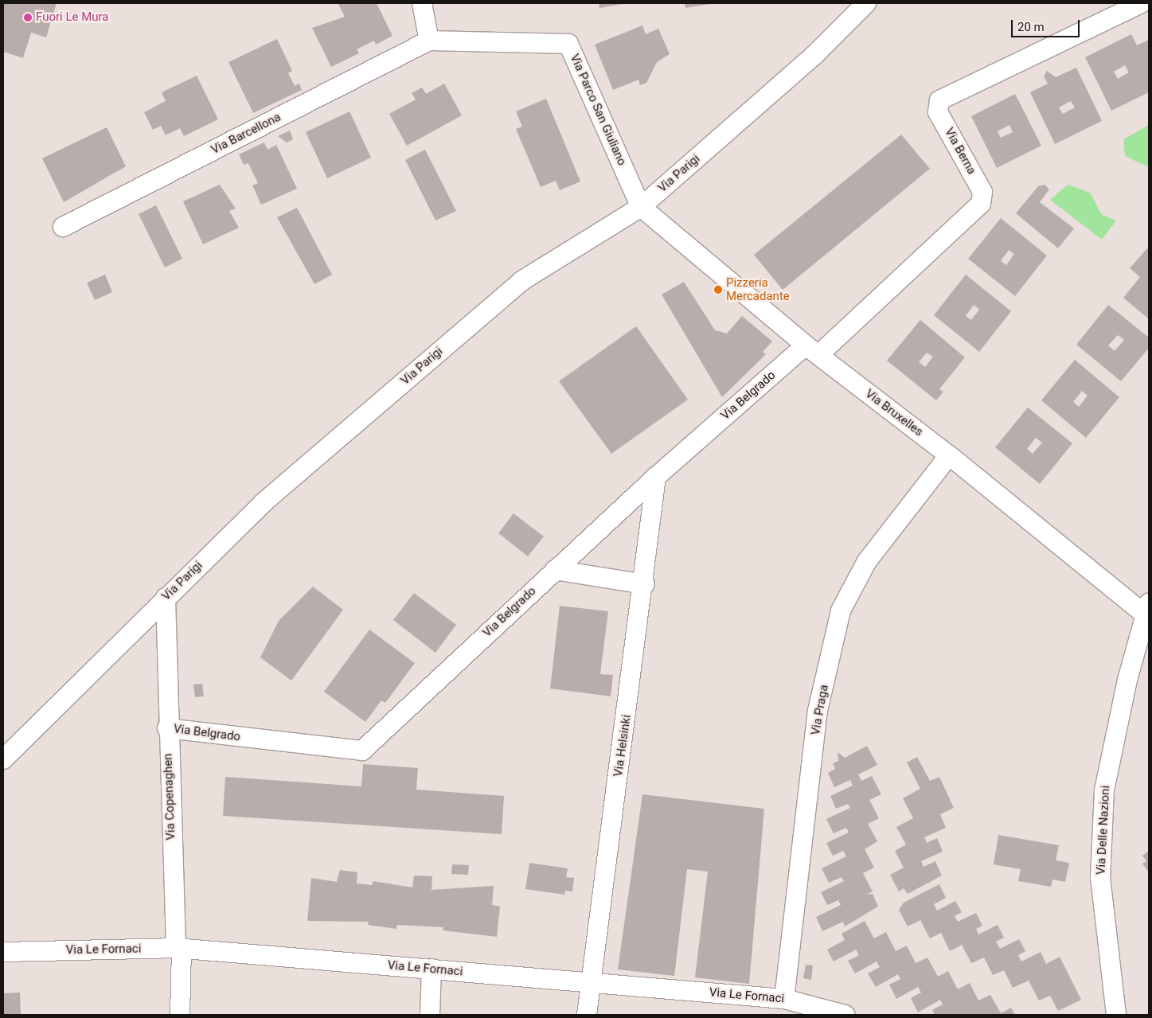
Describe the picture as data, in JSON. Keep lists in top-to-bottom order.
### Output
{
  "streets": {
    "street": [
      "Via Parco San Giuliano",
      "Via Barcellona",
      "Via Berna",
      "Via Parigi",
      "Via Belgrado",
      "Via Bruxelles",
      "Via Praga",
      "Via Helsinki",
      "Via Copenaghen",
      "Via Delle Nazioni",
      "Via Le Fornaci"
    ]
  },
  "crossings": [
    ["Via Parco San Giuliano", "Via Barcellona"],
    ["Via Parco San Giuliano", "Via Parigi"],
    ["Via Parco San Giuliano", "Via Bruxelles"],
    ["Via Berna", "Via Belgrado"],
    ["Via Berna", "Via Bruxelles"],
    ["Via Parigi", "Via Bruxelles"],
    ["Via Parigi", "Via Copenaghen"],
    ["Via Belgrado", "Via Bruxelles"],
    ["Via Belgrado", "Via Helsinki"],
    ["Via Belgrado", "Via Copenaghen"],
    ["Via Bruxelles", "Via Praga"],
    ["Via Bruxelles", "Via Delle Nazioni"],
    ["Via Praga", "Via Le Fornaci"],
    ["Via Helsinki", "Via Le Fornaci"],
    ["Via Copenaghen", "Via Le Fornaci"]
  ],
  "places": ["Fuori Le Mura", "Pizzeria Mercadante"],
  "scale_bar": "20 m"
}
